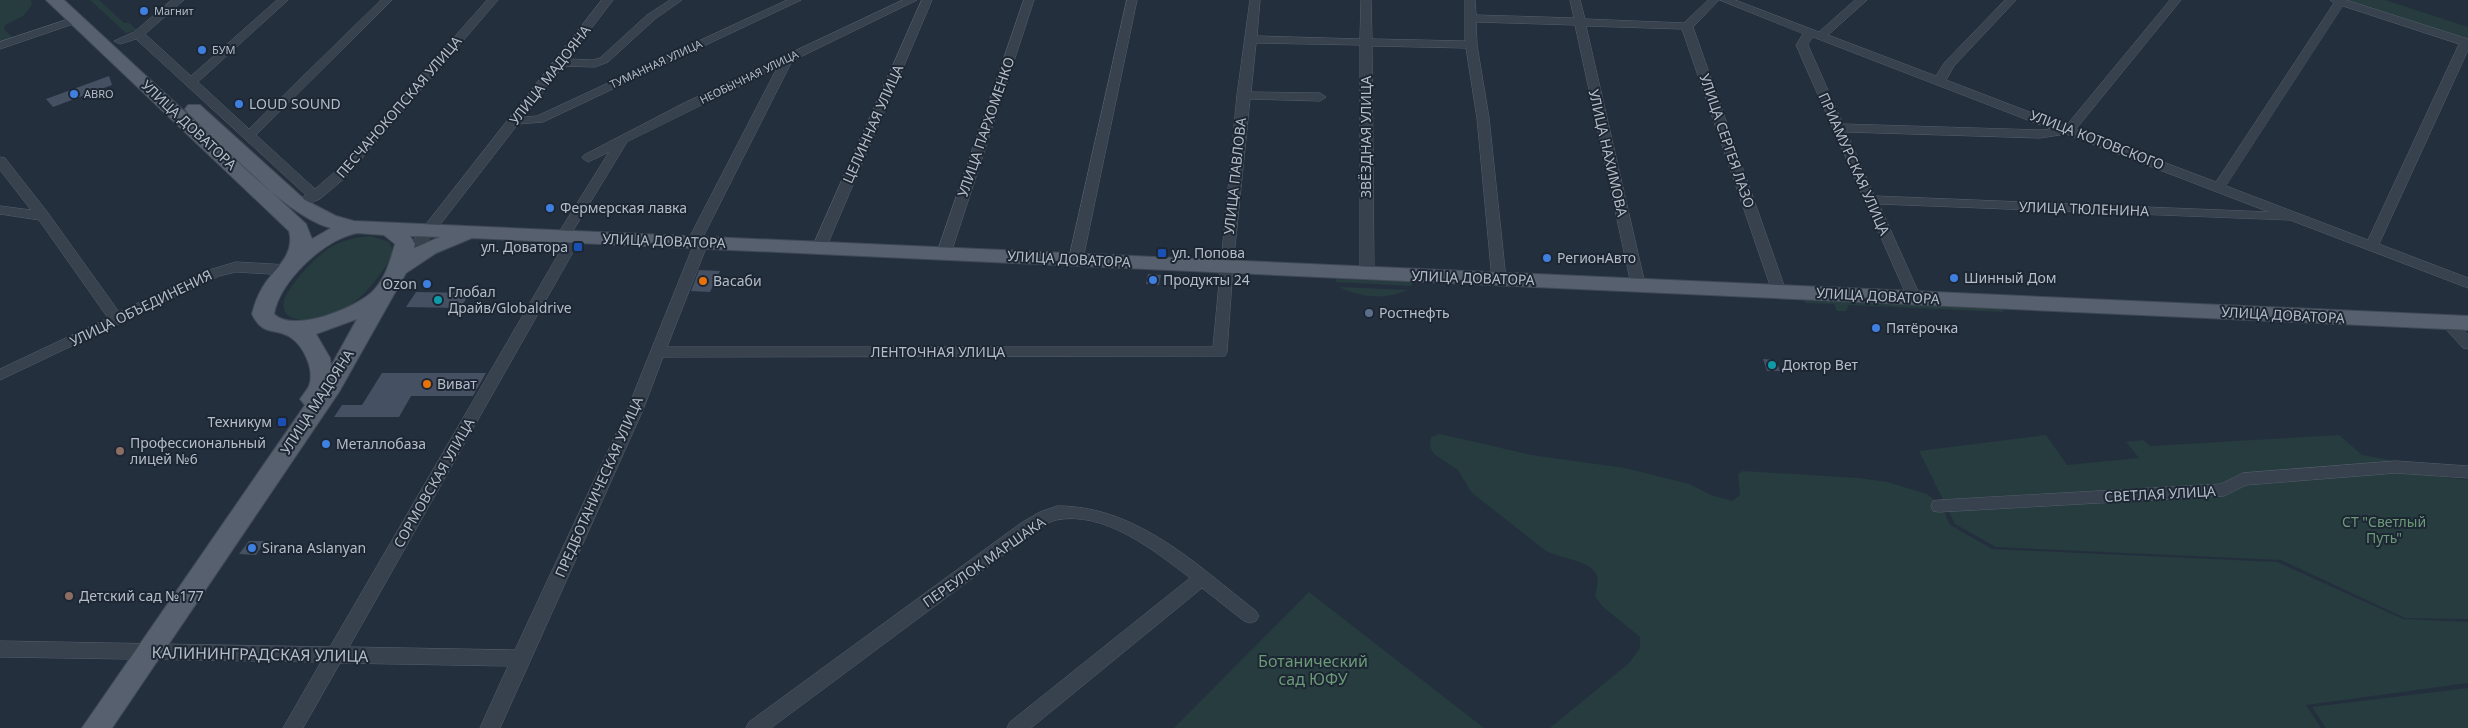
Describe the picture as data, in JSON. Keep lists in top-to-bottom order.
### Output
{
  "streets": {
    "main road": ["УЛИЦА МАДОЯНА", "УЛИЦА ДОВАТОРА"],
    "street": [
      "ТУМАННАЯ УЛИЦА",
      "НЕОБЫЧНАЯ УЛИЦА",
      "ПЕСЧАНОКОПСКАЯ УЛИЦА",
      "ЦЕЛИННАЯ УЛИЦА",
      "УЛИЦА ПАРХОМЕНКО",
      "ЗВЁЗДНАЯ УЛИЦА",
      "УЛИЦА КОТОВСКОГО",
      "УЛИЦА СЕРГЕЯ ЛАЗО",
      "УЛИЦА НАХИМОВА",
      "ПРИАМУРСКАЯ УЛИЦА",
      "УЛИЦА ПАВЛОВА",
      "УЛИЦА ТЮЛЕНИНА",
      "УЛИЦА ОБЪЕДИНЕНИЯ",
      "ЛЕНТОЧНАЯ УЛИЦА",
      "СОРМОВСКАЯ УЛИЦА",
      "ПРЕДБОТАНИЧЕСКАЯ УЛИЦА",
      "СВЕТЛАЯ УЛИЦА",
      "ПЕРЕУЛОК МАРШАКА",
      "КАЛИНИНГРАДСКАЯ УЛИЦА"
    ]
  },
  "crossings": [
    ["ТУМАННАЯ УЛИЦА", "УЛИЦА МАДОЯНА"],
    ["УЛИЦА МАДОЯНА", "УЛИЦА ДОВАТОРА"],
    ["УЛИЦА МАДОЯНА", "КАЛИНИНГРАДСКАЯ УЛИЦА"],
    ["НЕОБЫЧНАЯ УЛИЦА", "СОРМОВСКАЯ УЛИЦА"],
    ["НЕОБЫЧНАЯ УЛИЦА", "ПРЕДБОТАНИЧЕСКАЯ УЛИЦА"],
    ["ПЕСЧАНОКОПСКАЯ УЛИЦА", "УЛИЦА ДОВАТОРА"],
    ["ЦЕЛИННАЯ УЛИЦА", "УЛИЦА ДОВАТОРА"],
    ["УЛИЦА ДОВАТОРА", "УЛИЦА ПАРХОМЕНКО"],
    ["УЛИЦА ДОВАТОРА", "ЗВЁЗДНАЯ УЛИЦА"],
    ["УЛИЦА ДОВАТОРА", "УЛИЦА СЕРГЕЯ ЛАЗО"],
    ["УЛИЦА ДОВАТОРА", "УЛИЦА НАХИМОВА"],
    ["УЛИЦА ДОВАТОРА", "ПРИАМУРСКАЯ УЛИЦА"],
    ["УЛИЦА ДОВАТОРА", "УЛИЦА ПАВЛОВА"],
    ["УЛИЦА ДОВАТОРА", "УЛИЦА ОБЪЕДИНЕНИЯ"],
    ["УЛИЦА ДОВАТОРА", "СОРМОВСКАЯ УЛИЦА"],
    ["УЛИЦА ДОВАТОРА", "ПРЕДБОТАНИЧЕСКАЯ УЛИЦА"],
    ["УЛИЦА КОТОВСКОГО", "ПРИАМУРСКАЯ УЛИЦА"],
    ["УЛИЦА КОТОВСКОГО", "УЛИЦА ТЮЛЕНИНА"],
    ["ПРИАМУРСКАЯ УЛИЦА", "УЛИЦА ТЮЛЕНИНА"],
    ["УЛИЦА ПАВЛОВА", "ЛЕНТОЧНАЯ УЛИЦА"],
    ["ЛЕНТОЧНАЯ УЛИЦА", "ПРЕДБОТАНИЧЕСКАЯ УЛИЦА"],
    ["СОРМОВСКАЯ УЛИЦА", "КАЛИНИНГРАДСКАЯ УЛИЦА"],
    ["ПРЕДБОТАНИЧЕСКАЯ УЛИЦА", "КАЛИНИНГРАДСКАЯ УЛИЦА"]
  ],
  "parks": ["СТ \"Светлый Путь\"", "Ботанический сад ЮФУ"],
  "places": {
    "other": [
      "Магнит",
      "БУМ",
      "ABRO",
      "LOUD SOUND",
      "Фермерская лавка",
      "РегионАвто",
      "Шинный Дом",
      "Продукты 24",
      "Васаби",
      "Ozon",
      "Глобал Драйв/Globaldrive",
      "Ростнефть",
      "Пятёрочка",
      "Доктор Вет",
      "Виват",
      "Металлобаза",
      "Профессиональный лицей №6",
      "Sirana Aslanyan",
      "Детский сад №177"
    ],
    "transit": ["ул. Доватора", "ул. Попова", "Техникум"]
  }
}
